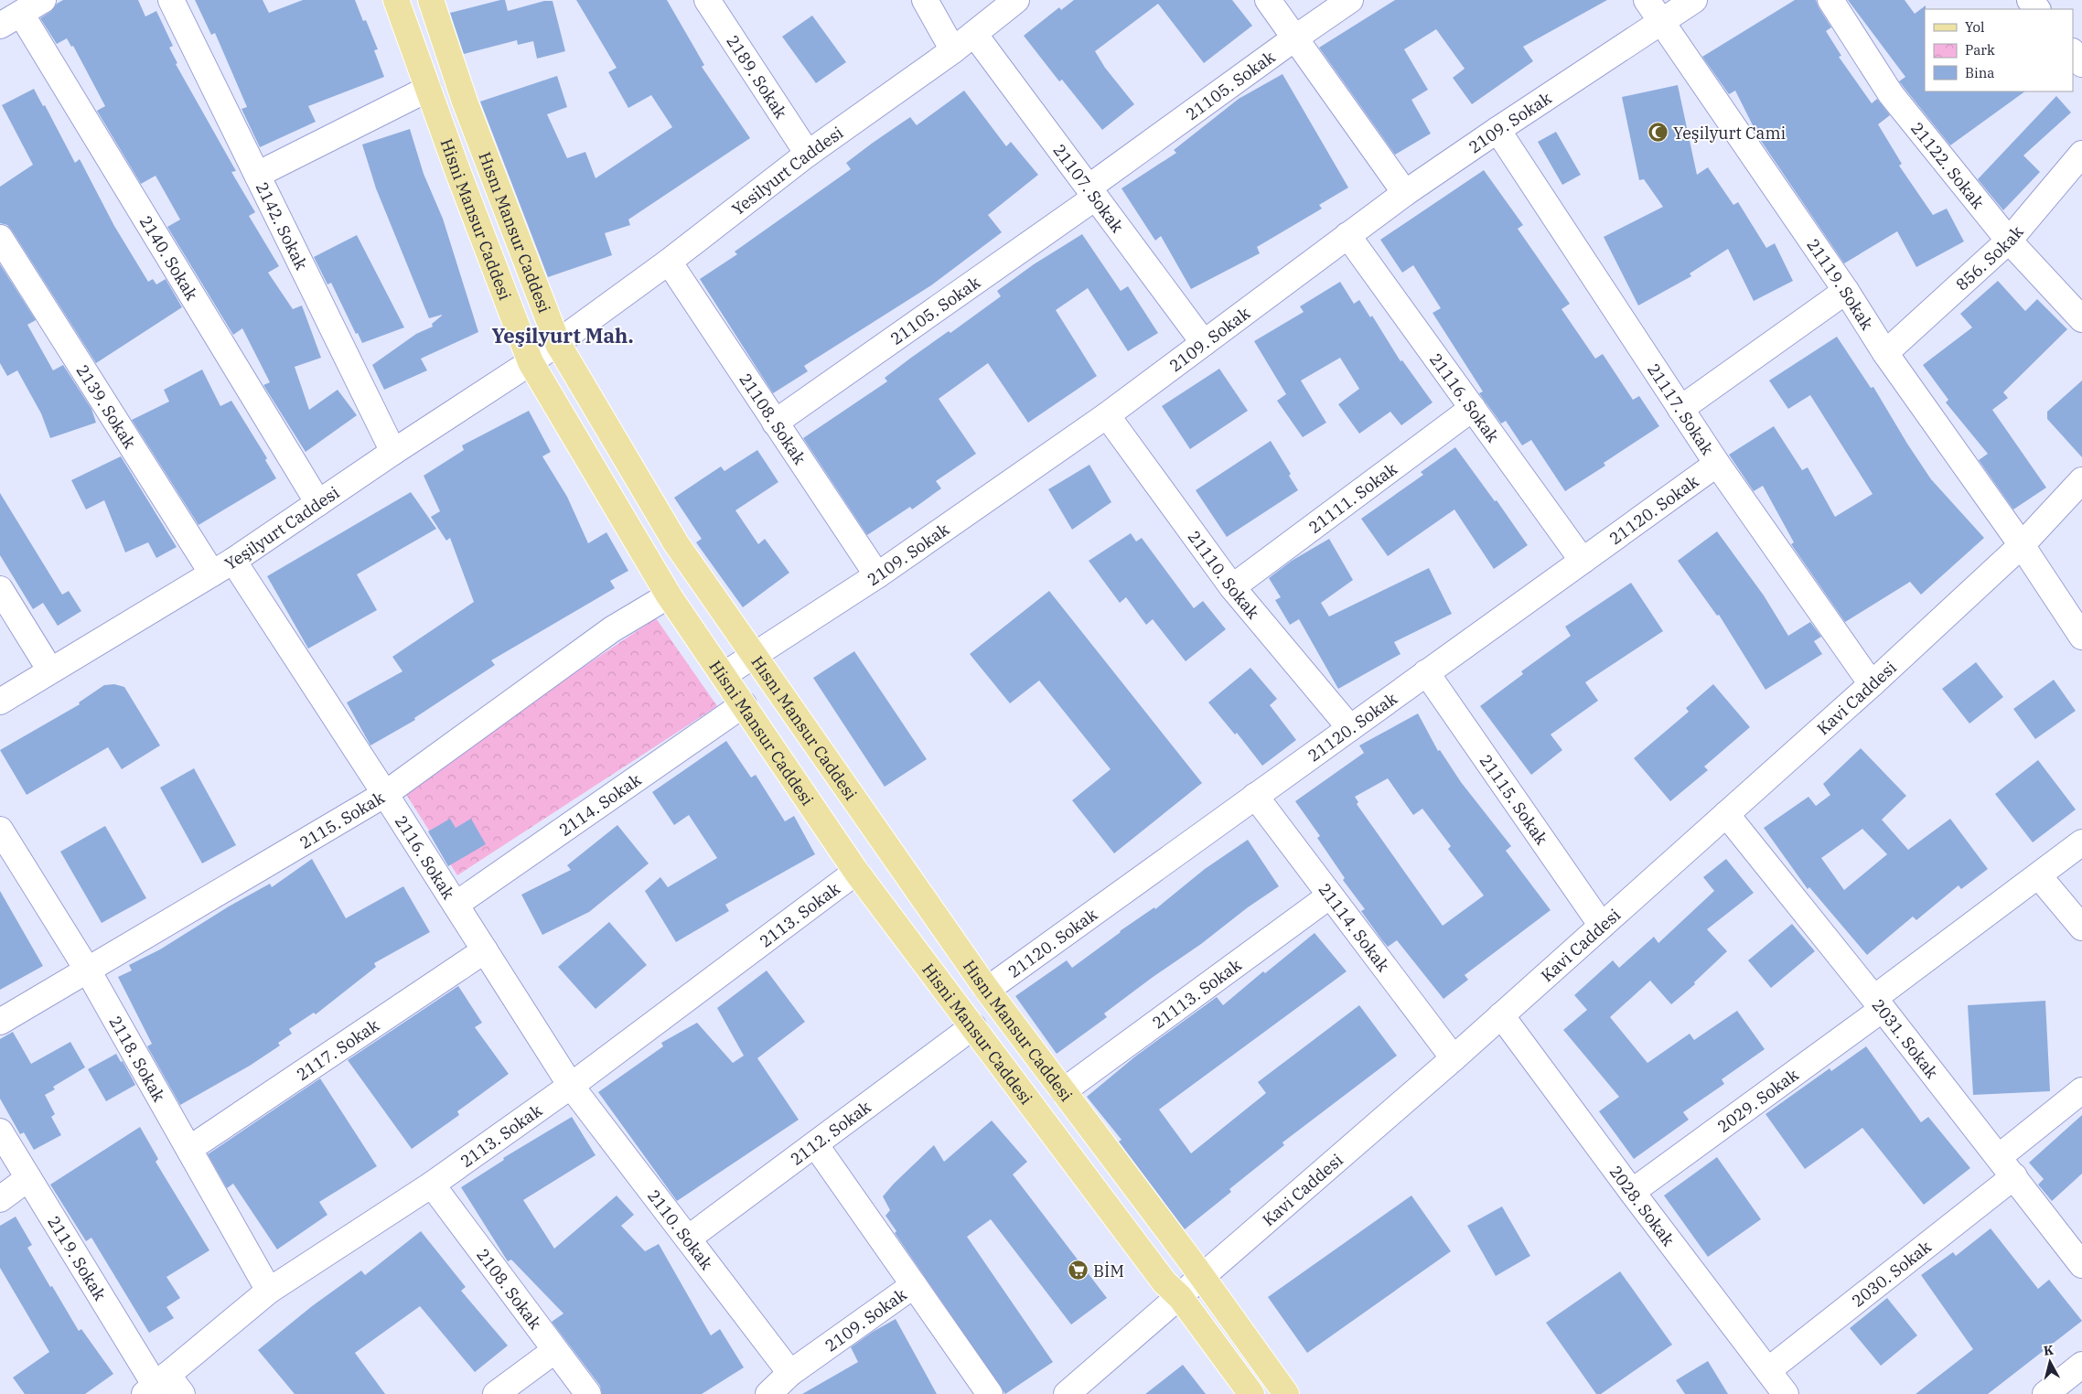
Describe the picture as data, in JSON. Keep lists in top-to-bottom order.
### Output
{
  "streets": {
    "main road": ["Hisni Mansur Caddesi", "Hısnı Mansur Caddesi"],
    "street": [
      "2189. Sokak",
      "21105. Sokak",
      "2109. Sokak",
      "21122. Sokak",
      "Yesilyurt Caddesi",
      "21107. Sokak",
      "2142. Sokak",
      "2140. Sokak",
      "856. Sokak",
      "21119. Sokak",
      "21116. Sokak",
      "2139. Sokak",
      "21117. Sokak",
      "21108. Sokak",
      "21111. Sokak",
      "21120. Sokak",
      "Yeşilyurt Caddesi",
      "21110. Sokak",
      "Kavi Caddesi",
      "21115. Sokak",
      "2114. Sokak",
      "2115. Sokak",
      "2116. Sokak",
      "2113. Sokak",
      "21114. Sokak",
      "21113. Sokak",
      "2031. Sokak",
      "2117. Sokak",
      "2118. Sokak",
      "2029. Sokak",
      "2112. Sokak",
      "2028. Sokak",
      "2110. Sokak",
      "2119. Sokak",
      "2030. Sokak",
      "2108. Sokak"
    ]
  },
  "crossings": [
    ["2189. Sokak", "Yesilyurt Caddesi"],
    ["21105. Sokak", "21107. Sokak"],
    ["21105. Sokak", "21108. Sokak"],
    ["2109. Sokak", "21107. Sokak"],
    ["2109. Sokak", "Hisni Mansur Caddesi"],
    ["2109. Sokak", "Hısnı Mansur Caddesi"],
    ["2109. Sokak", "21119. Sokak"],
    ["2109. Sokak", "21116. Sokak"],
    ["2109. Sokak", "21117. Sokak"],
    ["2109. Sokak", "21108. Sokak"],
    ["2109. Sokak", "21110. Sokak"],
    ["2109. Sokak", "2112. Sokak"],
    ["2109. Sokak", "2110. Sokak"],
    ["21122. Sokak", "856. Sokak"],
    ["Yesilyurt Caddesi", "21107. Sokak"],
    ["Yesilyurt Caddesi", "Hısnı Mansur Caddesi"],
    ["Yesilyurt Caddesi", "21108. Sokak"],
    ["Yesilyurt Caddesi", "Yeşilyurt Caddesi"],
    ["Hisni Mansur Caddesi", "Yeşilyurt Caddesi"],
    ["Hisni Mansur Caddesi", "Kavi Caddesi"],
    ["Hisni Mansur Caddesi", "2114. Sokak"],
    ["Hisni Mansur Caddesi", "2115. Sokak"],
    ["Hisni Mansur Caddesi", "2113. Sokak"],
    ["Hisni Mansur Caddesi", "2112. Sokak"],
    ["2142. Sokak", "Yeşilyurt Caddesi"],
    ["Hısnı Mansur Caddesi", "21120. Sokak"],
    ["Hısnı Mansur Caddesi", "Yeşilyurt Caddesi"],
    ["Hısnı Mansur Caddesi", "Kavi Caddesi"],
    ["Hısnı Mansur Caddesi", "21113. Sokak"],
    ["2140. Sokak", "Yeşilyurt Caddesi"],
    ["856. Sokak", "21119. Sokak"],
    ["21119. Sokak", "Kavi Caddesi"],
    ["21116. Sokak", "21111. Sokak"],
    ["21116. Sokak", "21120. Sokak"],
    ["2139. Sokak", "Yeşilyurt Caddesi"],
    ["21117. Sokak", "21120. Sokak"],
    ["21117. Sokak", "Kavi Caddesi"],
    ["21111. Sokak", "21110. Sokak"],
    ["21120. Sokak", "21110. Sokak"],
    ["21120. Sokak", "21115. Sokak"],
    ["21120. Sokak", "21114. Sokak"],
    ["Yeşilyurt Caddesi", "2116. Sokak"],
    ["Kavi Caddesi", "21115. Sokak"],
    ["Kavi Caddesi", "21114. Sokak"],
    ["Kavi Caddesi", "2031. Sokak"],
    ["Kavi Caddesi", "2028. Sokak"],
    ["2114. Sokak", "2116. Sokak"],
    ["2115. Sokak", "2116. Sokak"],
    ["2115. Sokak", "2118. Sokak"],
    ["2116. Sokak", "2113. Sokak"],
    ["2116. Sokak", "2117. Sokak"],
    ["2116. Sokak", "2110. Sokak"],
    ["2113. Sokak", "2118. Sokak"],
    ["2113. Sokak", "2110. Sokak"],
    ["2113. Sokak", "2119. Sokak"],
    ["2113. Sokak", "2108. Sokak"],
    ["21114. Sokak", "21113. Sokak"],
    ["2031. Sokak", "2029. Sokak"],
    ["2031. Sokak", "2030. Sokak"],
    ["2117. Sokak", "2118. Sokak"],
    ["2029. Sokak", "2028. Sokak"],
    ["2112. Sokak", "2110. Sokak"],
    ["2028. Sokak", "2030. Sokak"]
  ],
  "districts": ["Yeşilyurt Mah."],
  "places": {
    "mosque": ["Yeşilyurt Cami"],
    "supermarket": ["BİM"]
  },
  "legend": ["Yol", "Park", "Bina"],
  "north": "top"
}
